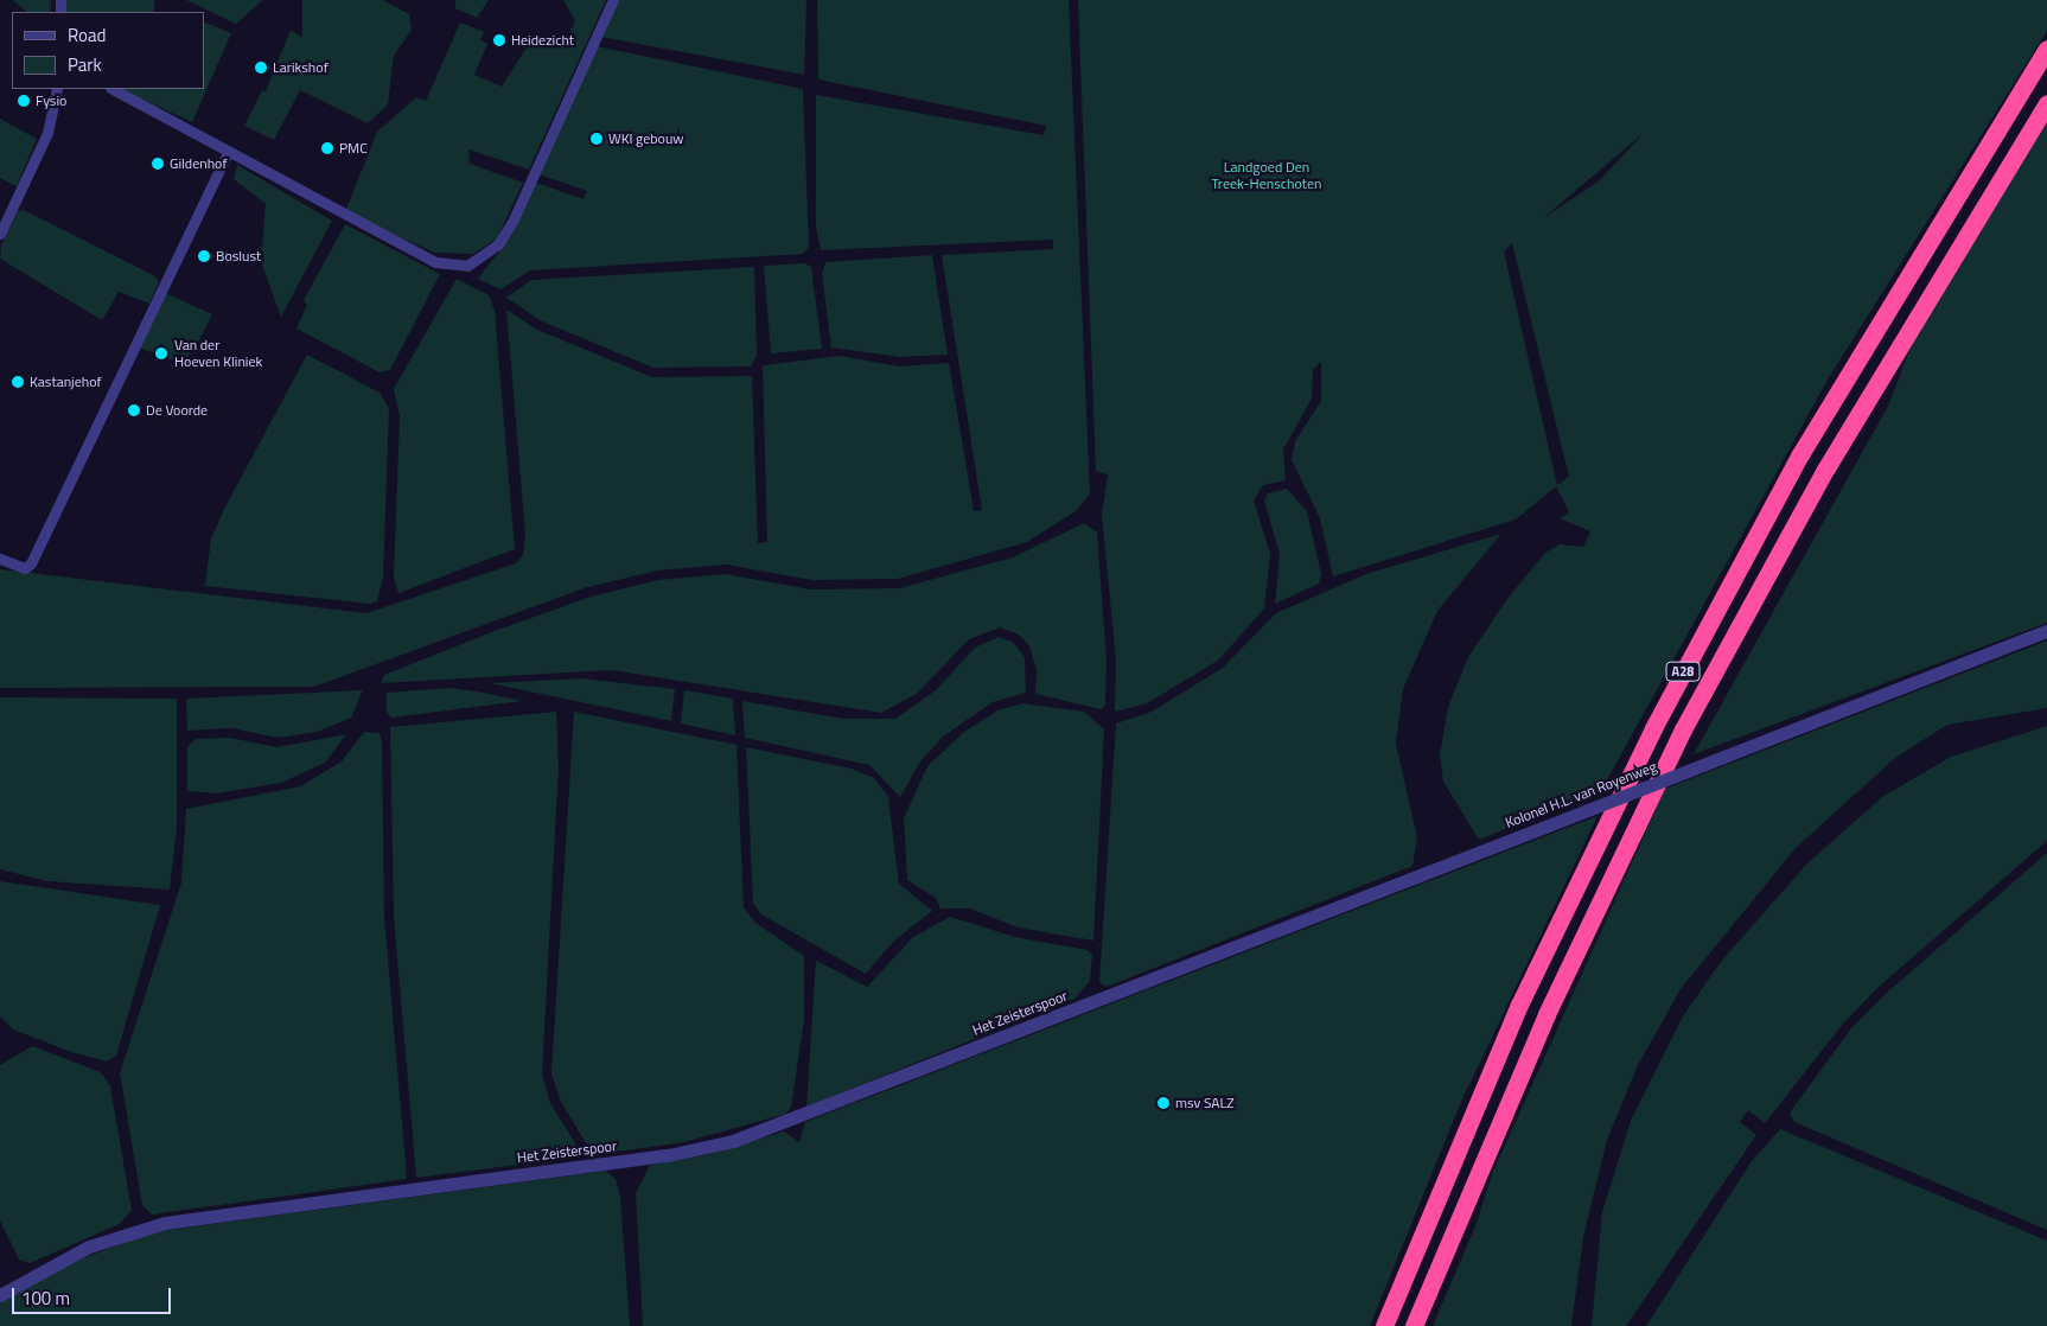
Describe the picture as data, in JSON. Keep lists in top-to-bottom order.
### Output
{
  "streets": {
    "highway": ["A28"],
    "street": ["Kolonel H.L. van Royenweg", "Het Zeisterspoor"]
  },
  "crossings": [
    ["Kolonel H.L. van Royenweg", "Het Zeisterspoor"]
  ],
  "parks": ["Landgoed Den Treek-Henschoten"],
  "places": [
    "Heidezicht",
    "Larikshof",
    "Fysio",
    "WKI gebouw",
    "PMC",
    "Gildenhof",
    "Boslust",
    "Van der Hoeven Kliniek",
    "Kastanjehof",
    "De Voorde",
    "msv SALZ"
  ],
  "legend": ["Road", "Park"],
  "scale_bar": "100 m"
}
